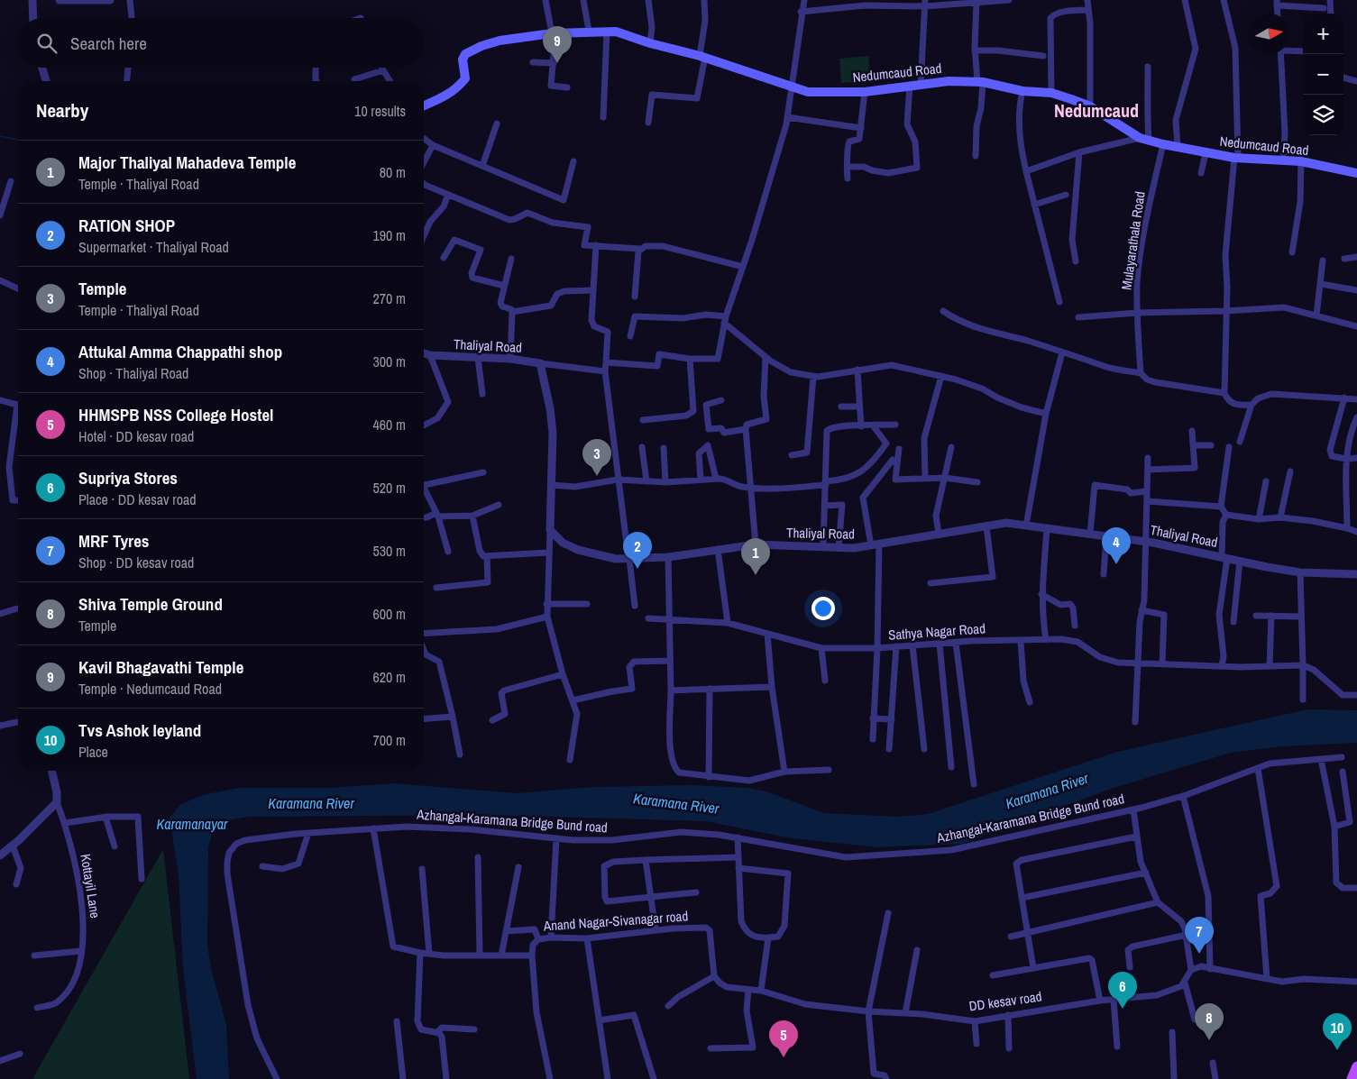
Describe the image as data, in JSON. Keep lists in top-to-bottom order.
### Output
{
  "streets": {
    "main road": ["Nedumcaud Road"],
    "street": [
      "Mulayarathala Road",
      "Thaliyal Road",
      "Sathya Nagar Road",
      "Azhangal-Karamana Bridge Bund road",
      "Kottayil Lane",
      "Anand Nagar-Sivanagar road",
      "DD kesav road"
    ]
  },
  "crossings": [
    ["Nedumcaud Road", "Mulayarathala Road"],
    ["Thaliyal Road", "Sathya Nagar Road"]
  ],
  "districts": ["Nedumcaud"],
  "water": ["Karamana River", "Karamanayar"],
  "north": "right",
  "page": {
    "map_buttons": ["+", "−"],
    "search": "Search here",
    "pins": [
      "9",
      "3",
      "4",
      "2",
      "1",
      "7",
      "6",
      "8",
      "10",
      "5"
    ],
    "heading": ["Nearby", "10 results"],
    "list": [
      {
        "mark": "1",
        "name": "Major Thaliyal Mahadeva Temple",
        "note": "Temple · Thaliyal Road",
        "value": "80 m"
      },
      {
        "mark": "2",
        "name": "RATION SHOP",
        "note": "Supermarket · Thaliyal Road",
        "value": "190 m"
      },
      {
        "mark": "3",
        "name": "Temple",
        "note": "Temple · Thaliyal Road",
        "value": "270 m"
      },
      {
        "mark": "4",
        "name": "Attukal Amma Chappathi shop",
        "note": "Shop · Thaliyal Road",
        "value": "300 m"
      },
      {
        "mark": "5",
        "name": "HHMSPB NSS College Hostel",
        "note": "Hotel · DD kesav road",
        "value": "460 m"
      },
      {
        "mark": "6",
        "name": "Supriya Stores",
        "note": "Place · DD kesav road",
        "value": "520 m"
      },
      {
        "mark": "7",
        "name": "MRF Tyres",
        "note": "Shop · DD kesav road",
        "value": "530 m"
      },
      {
        "mark": "8",
        "name": "Shiva Temple Ground",
        "note": "Temple",
        "value": "600 m"
      },
      {
        "mark": "9",
        "name": "Kavil Bhagavathi Temple",
        "note": "Temple · Nedumcaud Road",
        "value": "620 m"
      },
      {
        "mark": "10",
        "name": "Tvs Ashok leyland",
        "note": "Place",
        "value": "700 m"
      }
    ]
  }
}
